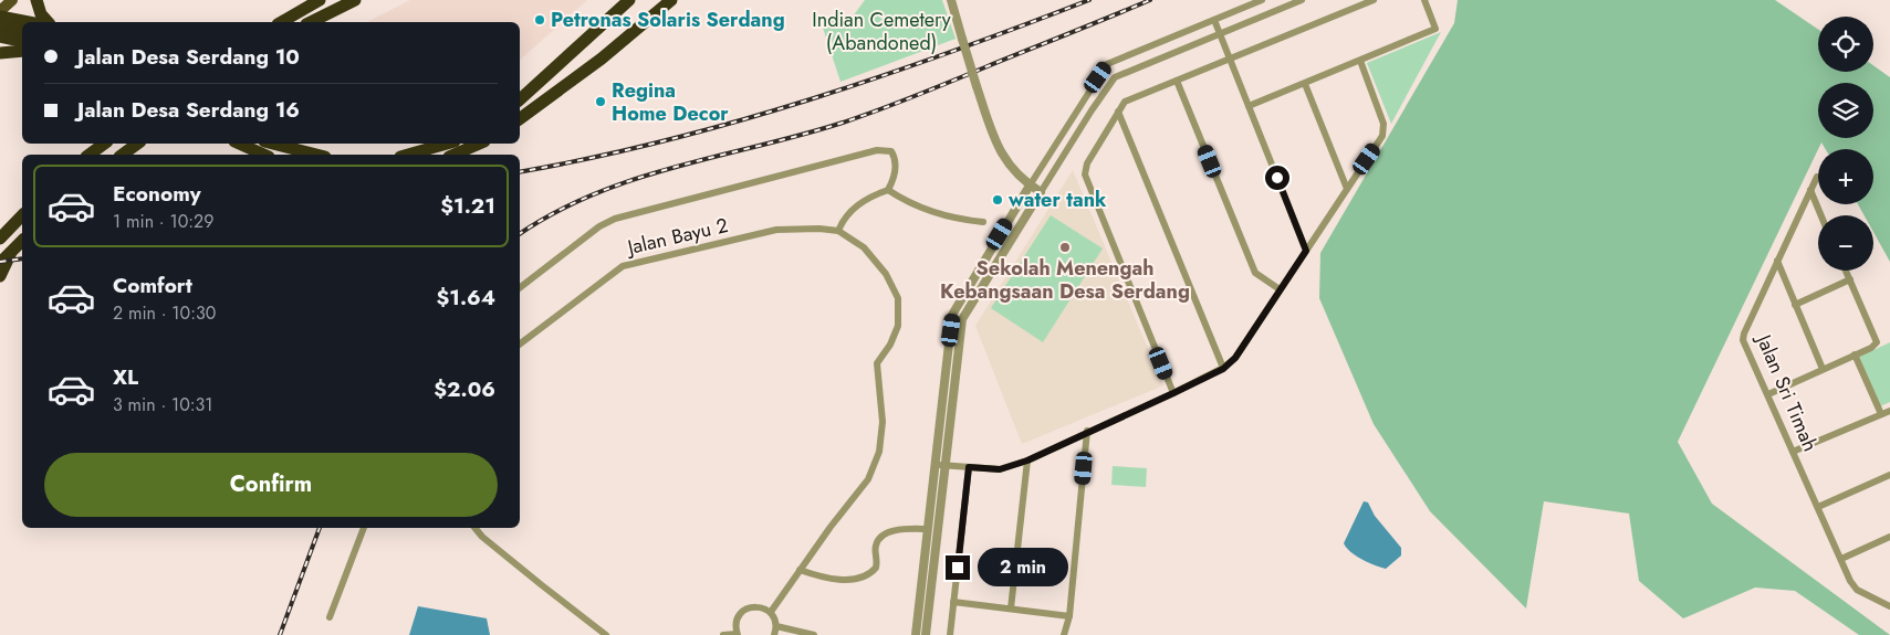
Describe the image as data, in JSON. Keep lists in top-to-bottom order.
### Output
{
  "streets": {
    "street": ["Jalan Bayu 2", "Jalan Sri Timah"]
  },
  "parks": ["Indian Cemetery (Abandoned)"],
  "places": [
    "Petronas Solaris Serdang",
    "Regina Home Decor",
    "water tank",
    "Sekolah Menengah Kebangsaan Desa Serdang"
  ],
  "page": {
    "map_buttons": ["+", "−"],
    "banner": ["Jalan Desa Serdang 10", "Jalan Desa Serdang 16"],
    "list": [
      {
        "name": "Economy",
        "note": "1 min · 10:29",
        "value": "$1.21"
      },
      {
        "name": "Comfort",
        "note": "2 min · 10:30",
        "value": "$1.64"
      },
      {
        "name": "XL",
        "note": "3 min · 10:31",
        "value": "$2.06"
      }
    ],
    "buttons": "Confirm",
    "bubble": "2 min"
  }
}
